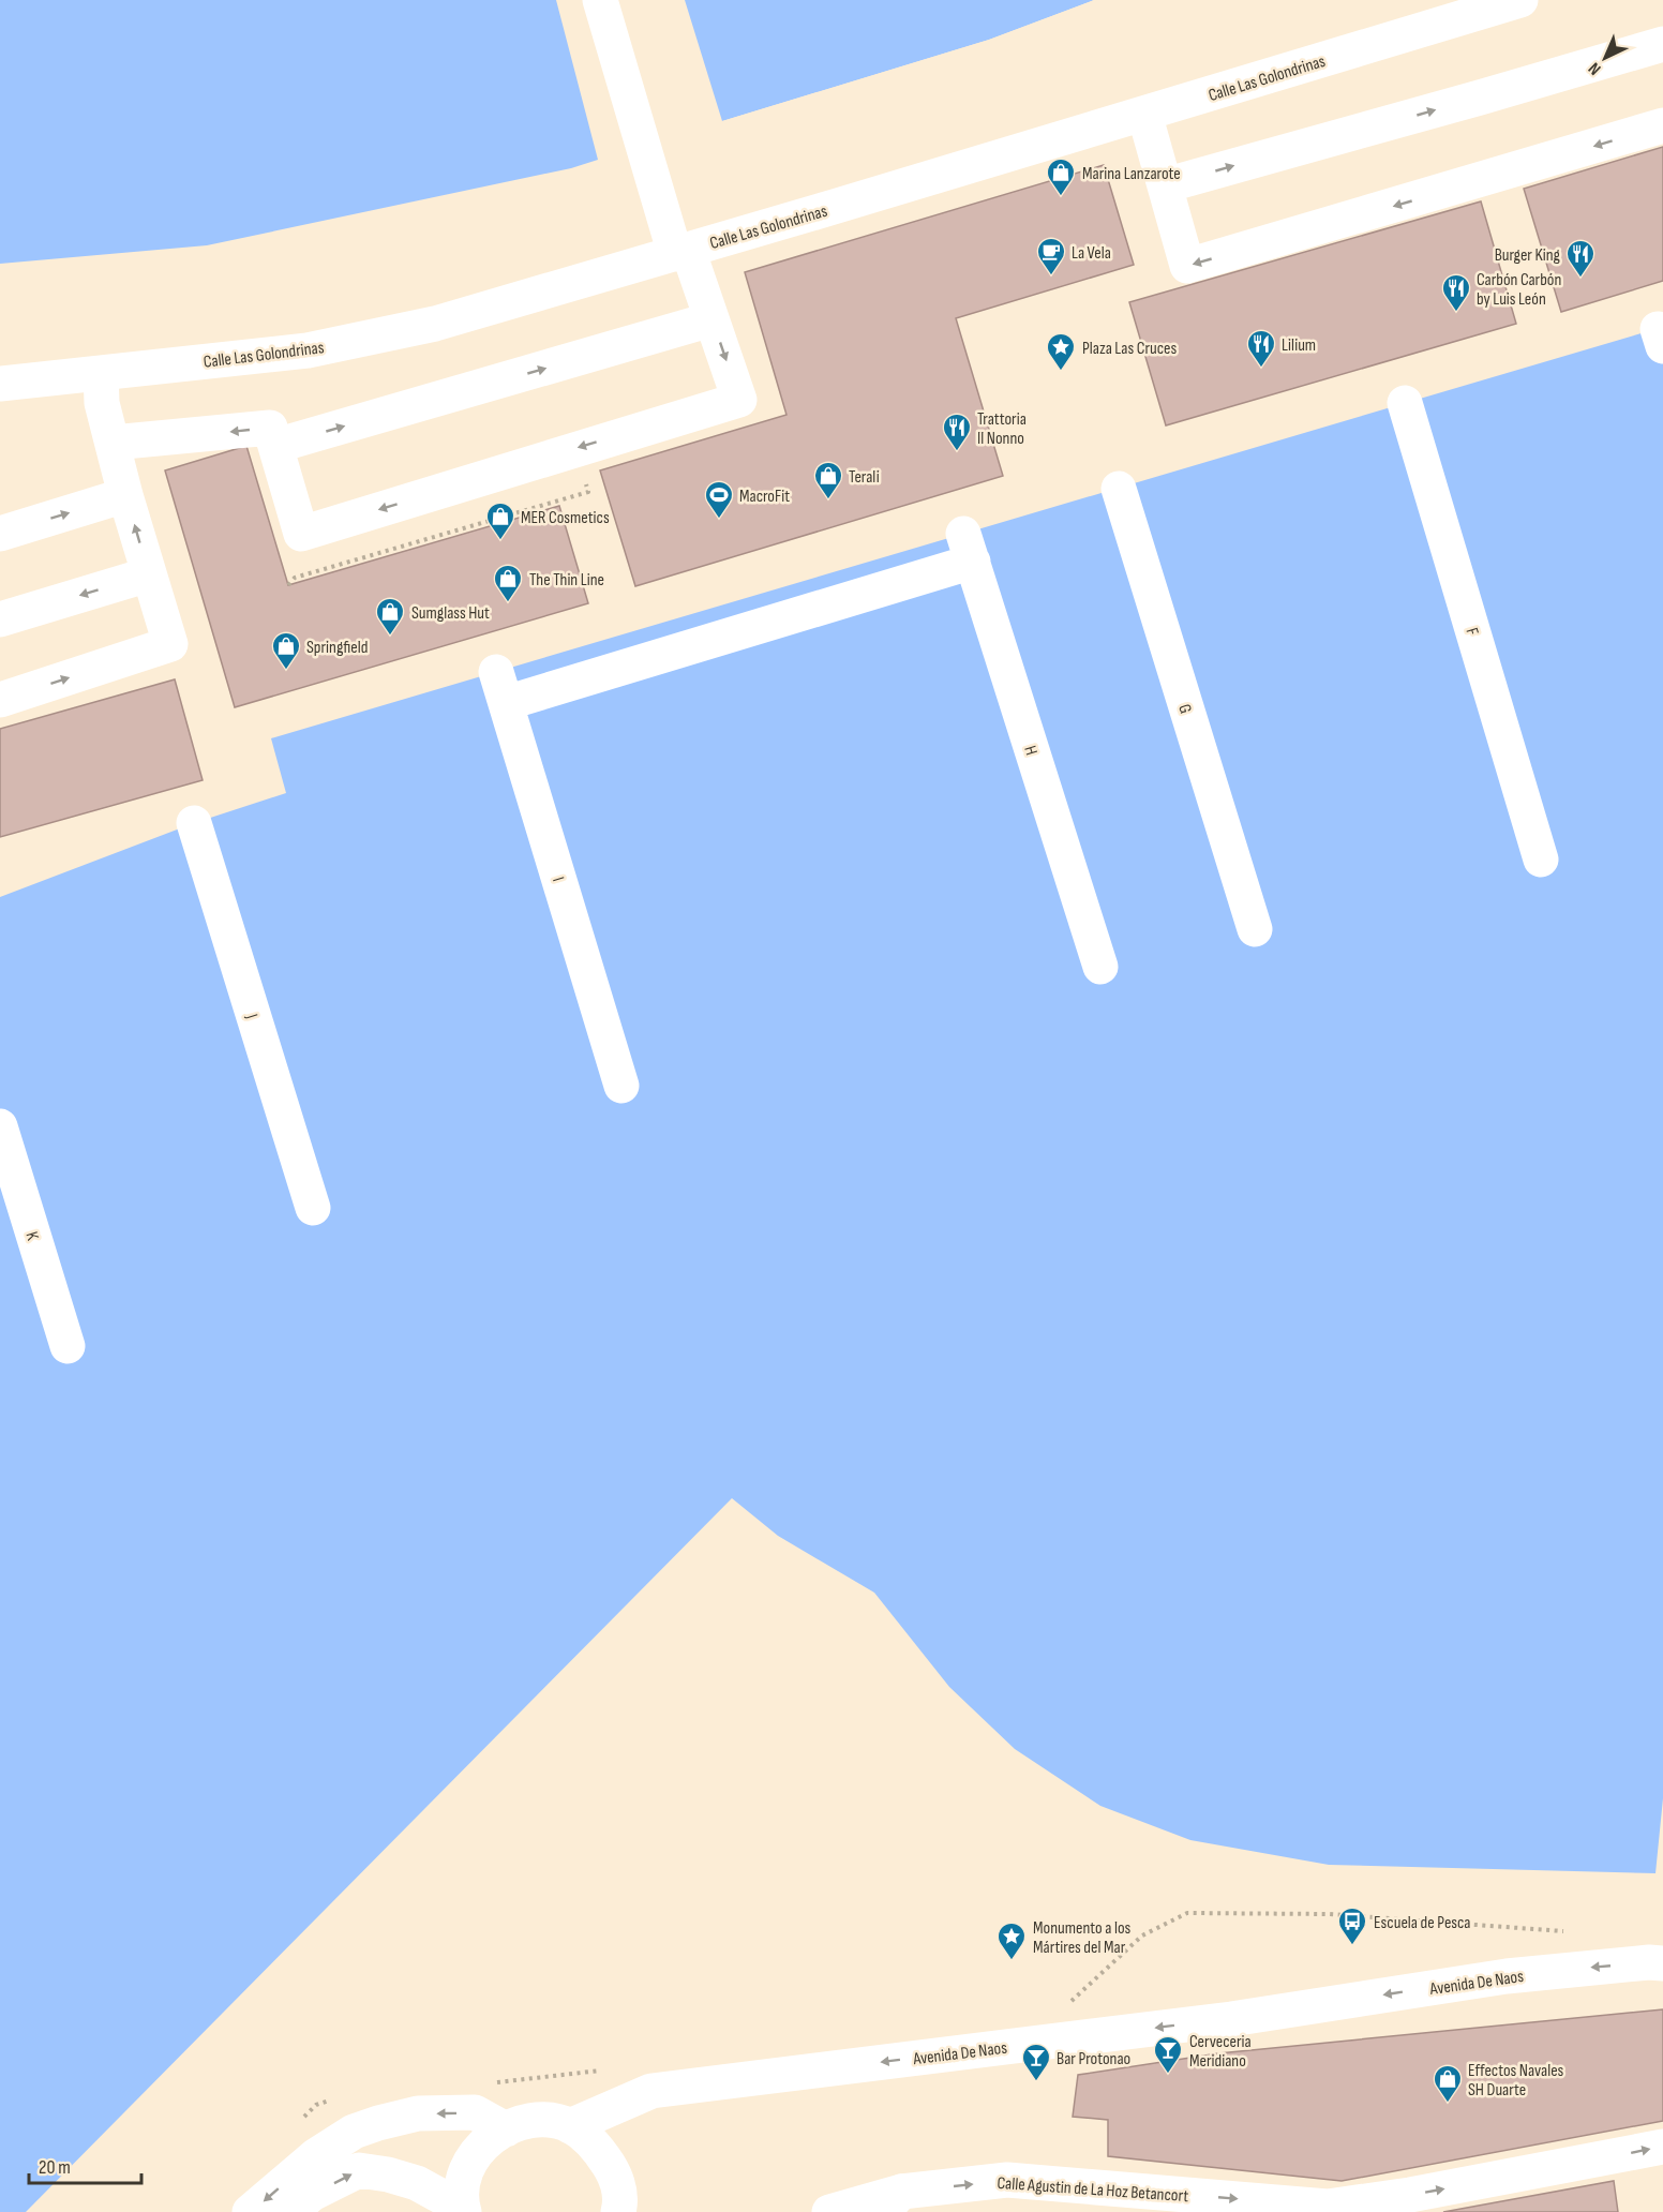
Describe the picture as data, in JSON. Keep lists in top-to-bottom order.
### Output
{
  "streets": {
    "street": [
      "Calle Las Golondrinas",
      "F",
      "G",
      "H",
      "I",
      "J",
      "K",
      "Avenida De Naos",
      "Calle Agustin de La Hoz Betancort"
    ]
  },
  "crossings": [
    ["H", "I"]
  ],
  "one_way": ["Avenida De Naos", "Calle Agustin de La Hoz Betancort"],
  "places": {
    "shop": [
      "Marina Lanzarote",
      "Terali",
      "MER Cosmetics",
      "The Thin Line",
      "Sumglass Hut",
      "Springfield",
      "Effectos Navales SH Duarte"
    ],
    "cafe": ["La Vela"],
    "restaurant": [
      "Burger King",
      "Carbón Carbón by Luis León",
      "Lilium",
      "Trattoria Il Nonno"
    ],
    "place": ["Plaza Las Cruces", "Monumento a los Mártires del Mar"],
    "sports": ["MacroFit"],
    "bus stop": ["Escuela de Pesca"],
    "bar": ["Cerveceria Meridiano", "Bar Protonao"]
  },
  "scale_bar": "20 m",
  "north": "bottom left"
}
